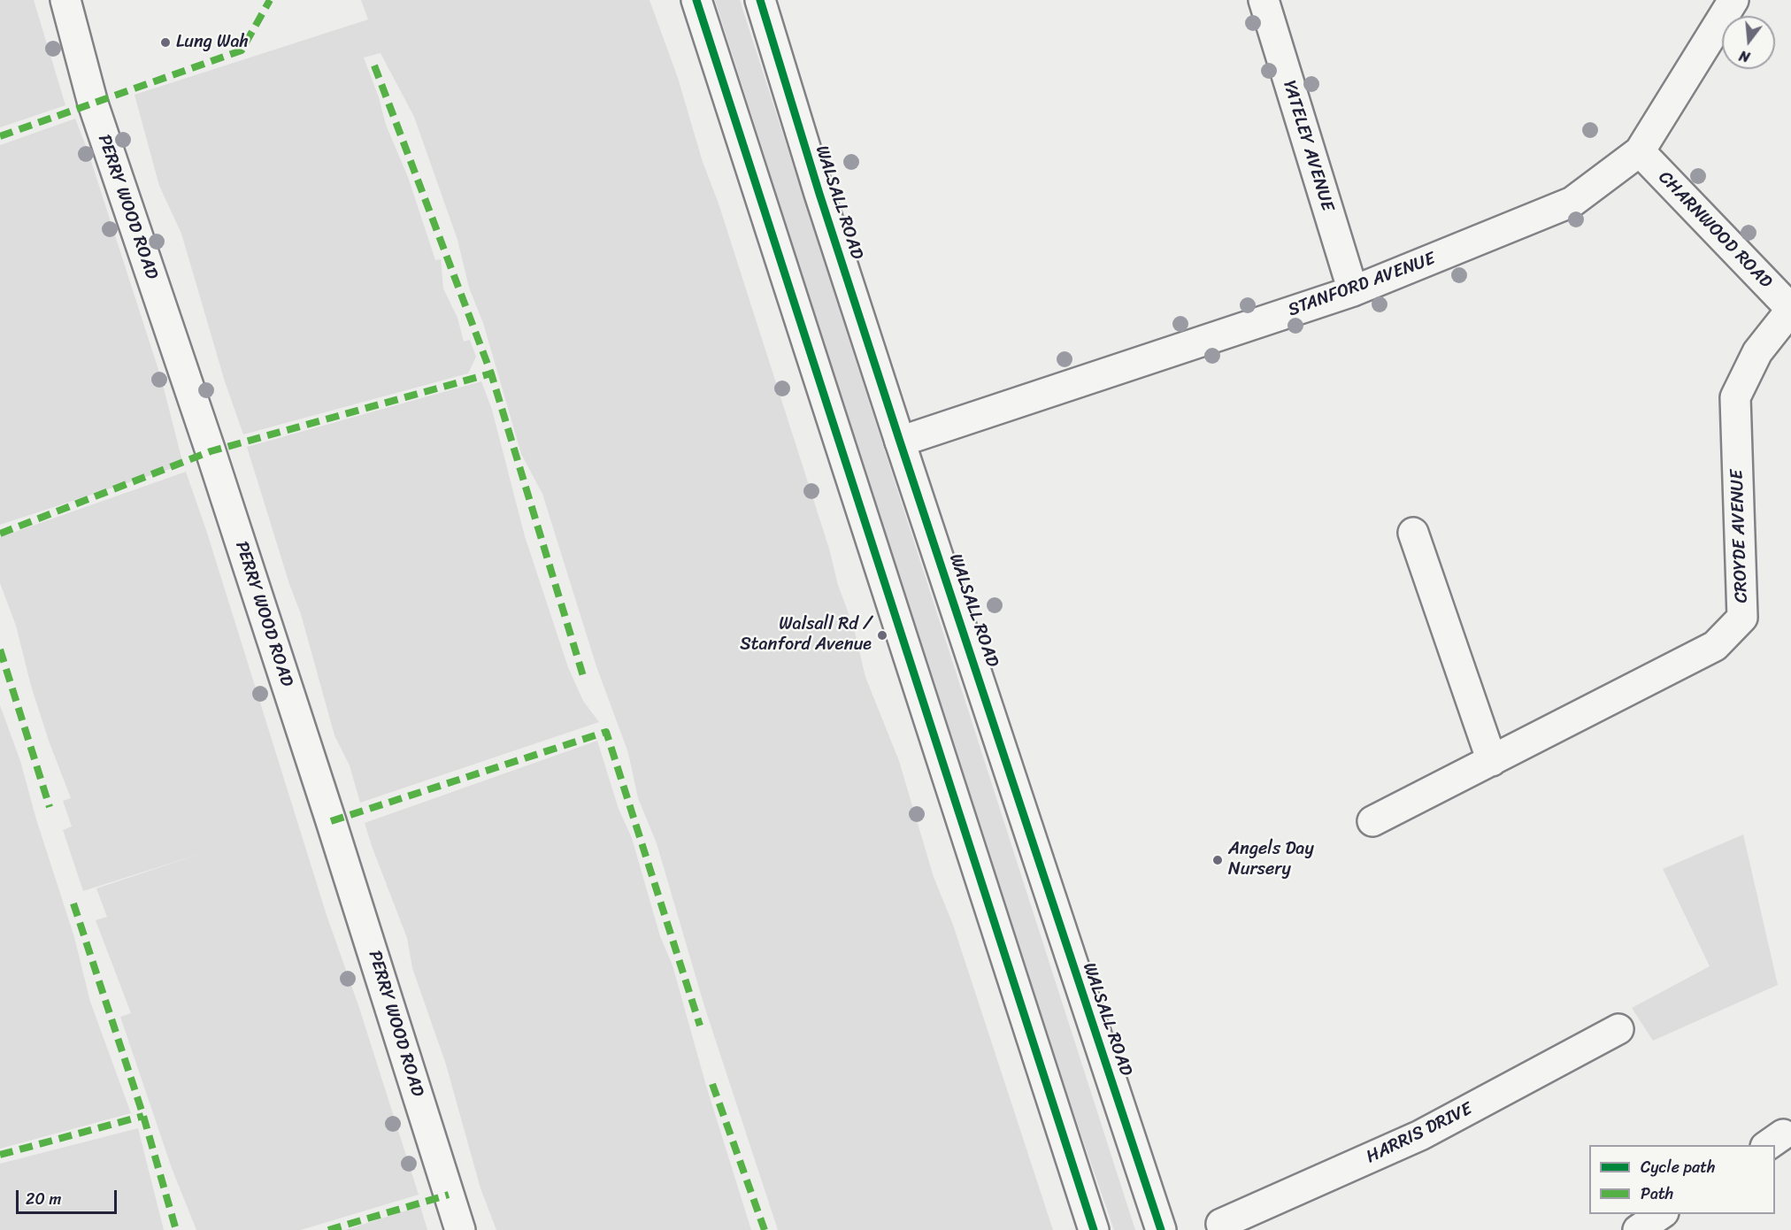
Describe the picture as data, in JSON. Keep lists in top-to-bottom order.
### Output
{
  "streets": {
    "main road": [
      "YATELEY AVENUE",
      "WALSALL ROAD",
      "PERRY WOOD ROAD",
      "CHARNWOOD ROAD",
      "STANFORD AVENUE",
      "CROYDE AVENUE",
      "HARRIS DRIVE"
    ]
  },
  "crossings": [
    ["YATELEY AVENUE", "STANFORD AVENUE"],
    ["WALSALL ROAD", "STANFORD AVENUE"],
    ["CHARNWOOD ROAD", "STANFORD AVENUE"],
    ["CHARNWOOD ROAD", "CROYDE AVENUE"]
  ],
  "places": ["Lung Wah", "Walsall Rd / Stanford Avenue", "Angels Day Nursery"],
  "legend": ["Cycle path", "Path"],
  "scale_bar": "20 m",
  "north": "bottom"
}
